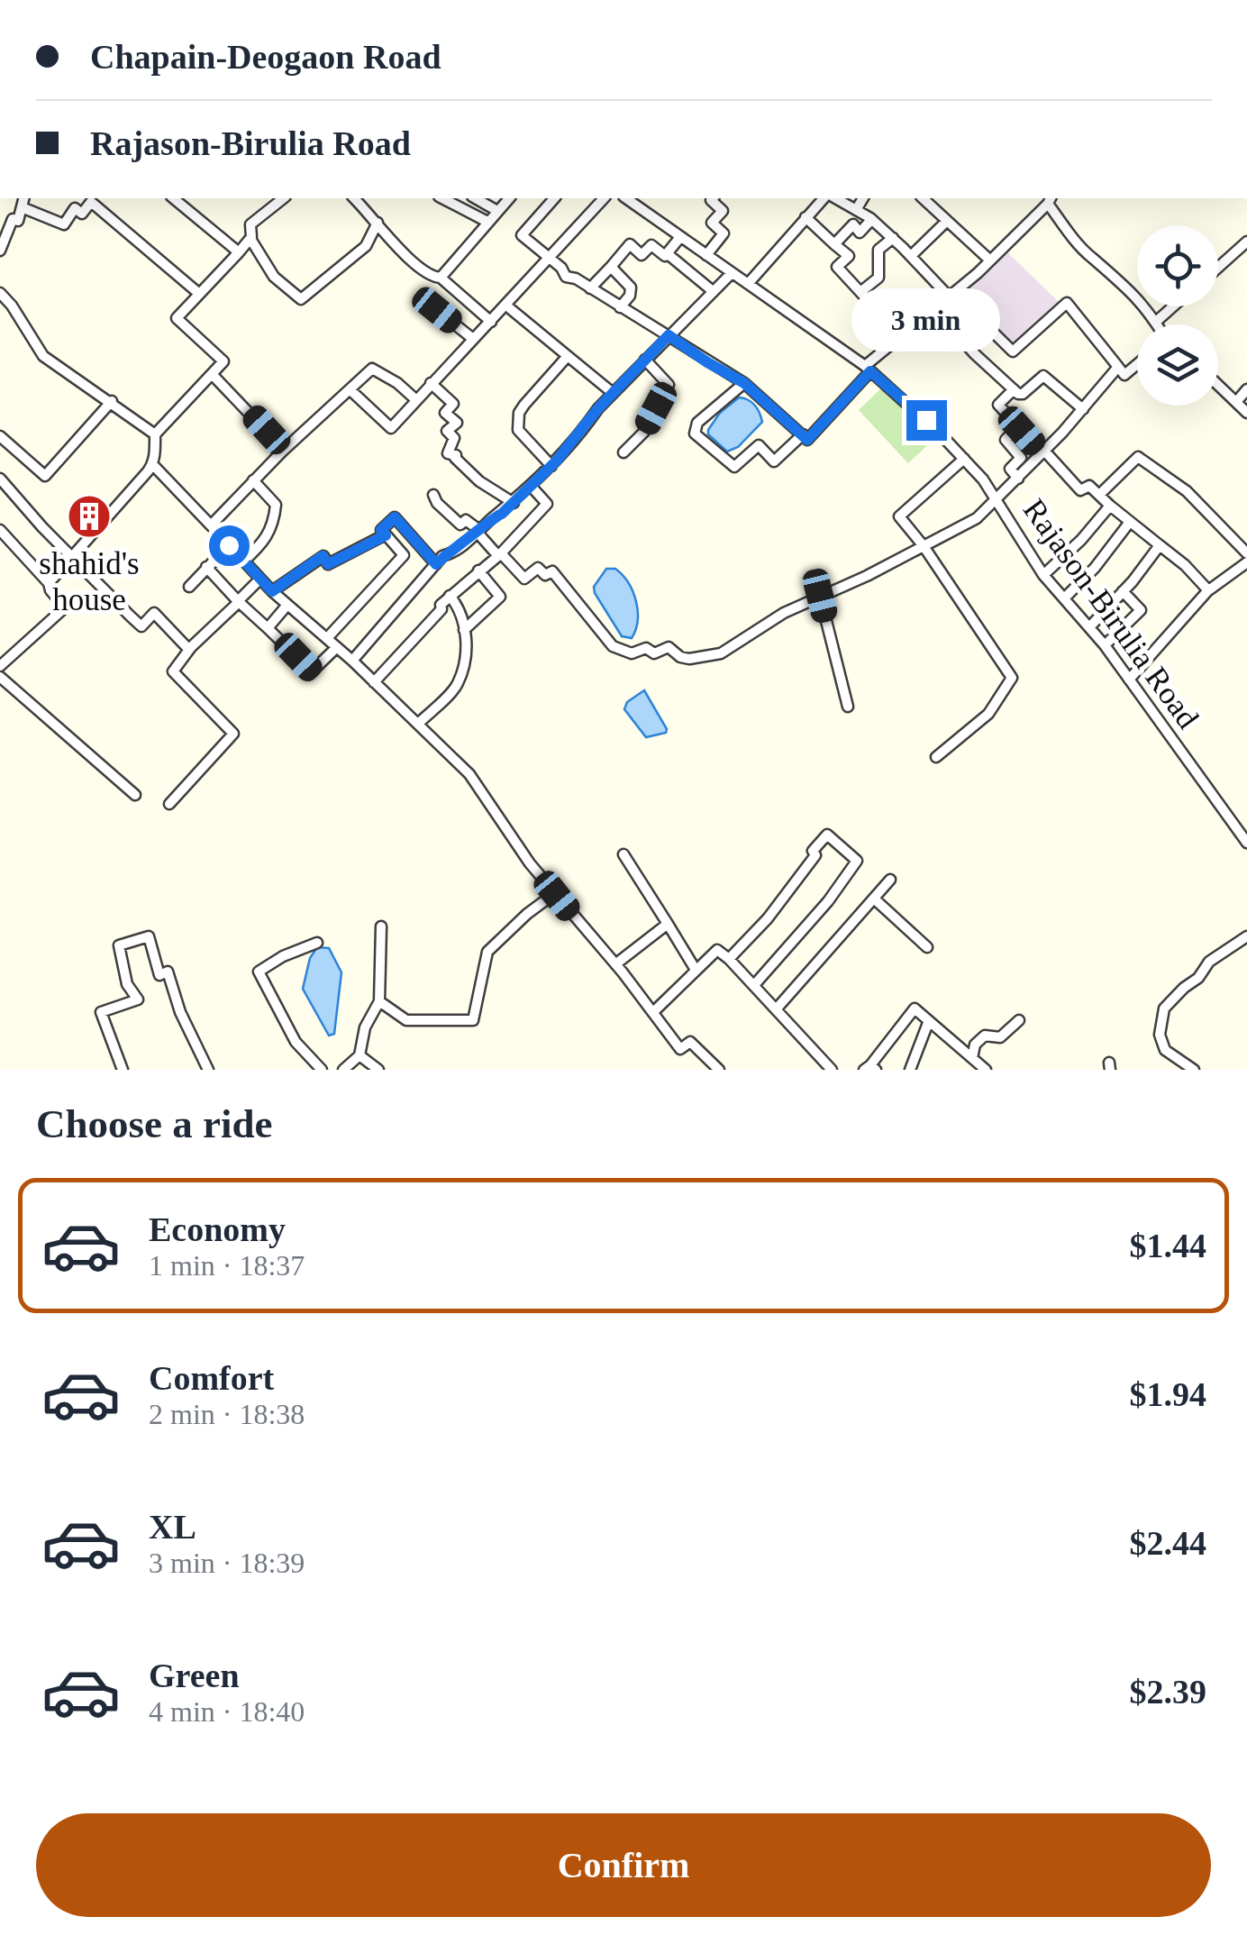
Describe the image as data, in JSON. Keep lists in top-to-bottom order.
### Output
{
  "streets": {
    "street": ["Rajason-Birulia Road"]
  },
  "places": {
    "building": ["shahid's house"]
  },
  "page": {
    "banner": ["Chapain-Deogaon Road", "Rajason-Birulia Road"],
    "bubble": "3 min",
    "heading": "Choose a ride",
    "list": [
      {
        "name": "Economy",
        "note": "1 min · 18:37",
        "value": "$1.44"
      },
      {
        "name": "Comfort",
        "note": "2 min · 18:38",
        "value": "$1.94"
      },
      {
        "name": "XL",
        "note": "3 min · 18:39",
        "value": "$2.44"
      },
      {
        "name": "Green",
        "note": "4 min · 18:40",
        "value": "$2.39"
      }
    ],
    "buttons": "Confirm"
  }
}
